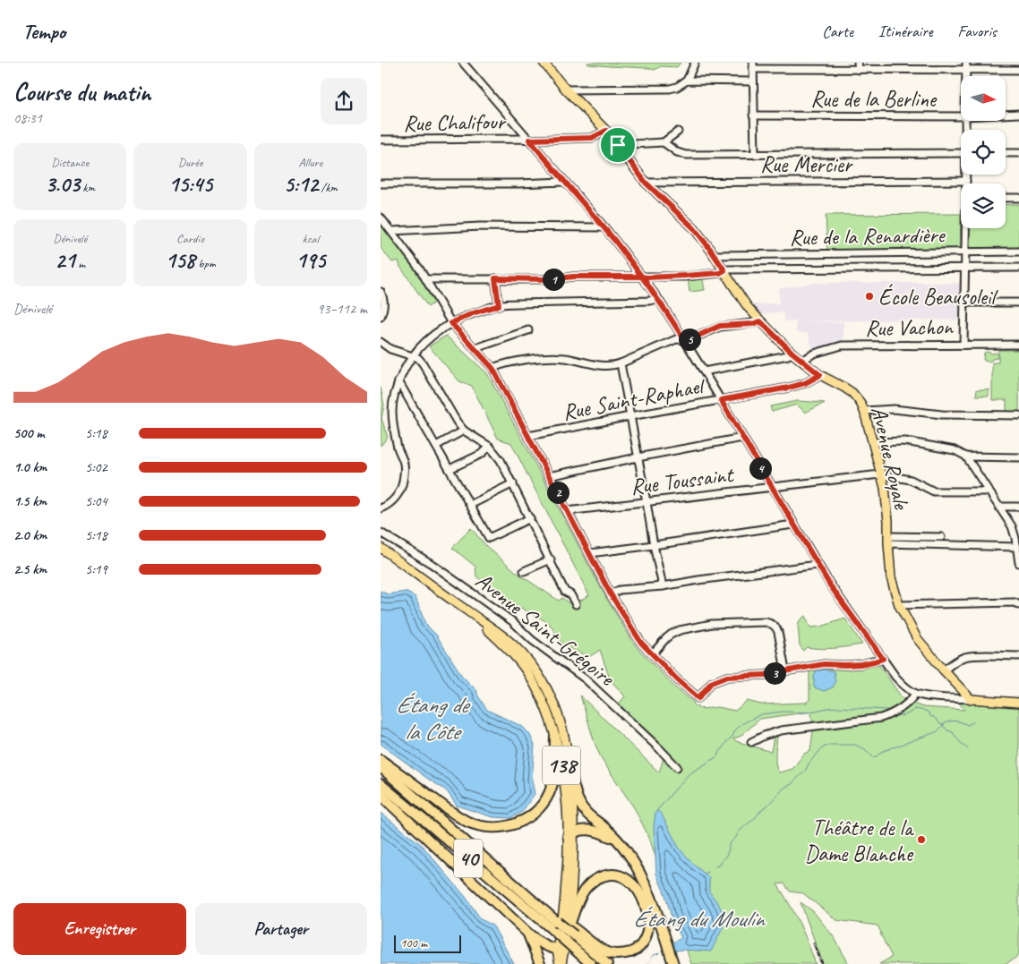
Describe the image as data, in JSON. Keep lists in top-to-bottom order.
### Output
{
  "streets": {
    "highway": ["40"],
    "main road": ["Avenue Royale", "138"],
    "street": [
      "Rue de la Berline",
      "Rue Chalifour",
      "Rue Mercier",
      "Rue de la Renardière",
      "Rue Vachon",
      "Rue Saint-Raphael",
      "Rue Toussaint",
      "Avenue Saint-Grégoire"
    ]
  },
  "crossings": [
    ["Rue Chalifour", "Avenue Royale"],
    ["Rue Mercier", "Avenue Royale"],
    ["Rue de la Renardière", "Avenue Royale"],
    ["Rue Vachon", "Avenue Royale"],
    ["Rue Saint-Raphael", "Avenue Royale"],
    ["Avenue Royale", "Rue Toussaint"],
    ["138", "40"]
  ],
  "water": ["Étang de la Côte", "Étang du Moulin"],
  "places": ["École Beausoleil", "Théâtre de la Dame Blanche"],
  "scale_bar": "100 m",
  "north": "right",
  "page": {
    "header": "Tempo",
    "nav": ["Carte", "Itinéraire", "Favoris"],
    "heading": ["Course du matin", "08:31"],
    "stats": [
      ["Distance", "3.03 km"],
      ["Durée", "15:45"],
      ["Allure", "5:12 /km"],
      ["Dénivelé", "21 m"],
      ["Cardio", "158 bpm"],
      ["kcal", "195"]
    ],
    "pins": [
      "1",
      "5",
      "4",
      "2",
      "3"
    ],
    "chart": ["Dénivelé", "93–112 m"],
    "list": [
      {
        "name": "500 m",
        "note": "5:18"
      },
      {
        "name": "1.0 km",
        "note": "5:02"
      },
      {
        "name": "1.5 km",
        "note": "5:04"
      },
      {
        "name": "2.0 km",
        "note": "5:18"
      },
      {
        "name": "2.5 km",
        "note": "5:19"
      }
    ],
    "buttons": ["Enregistrer", "Partager"],
    "scale": "100 m"
  }
}
